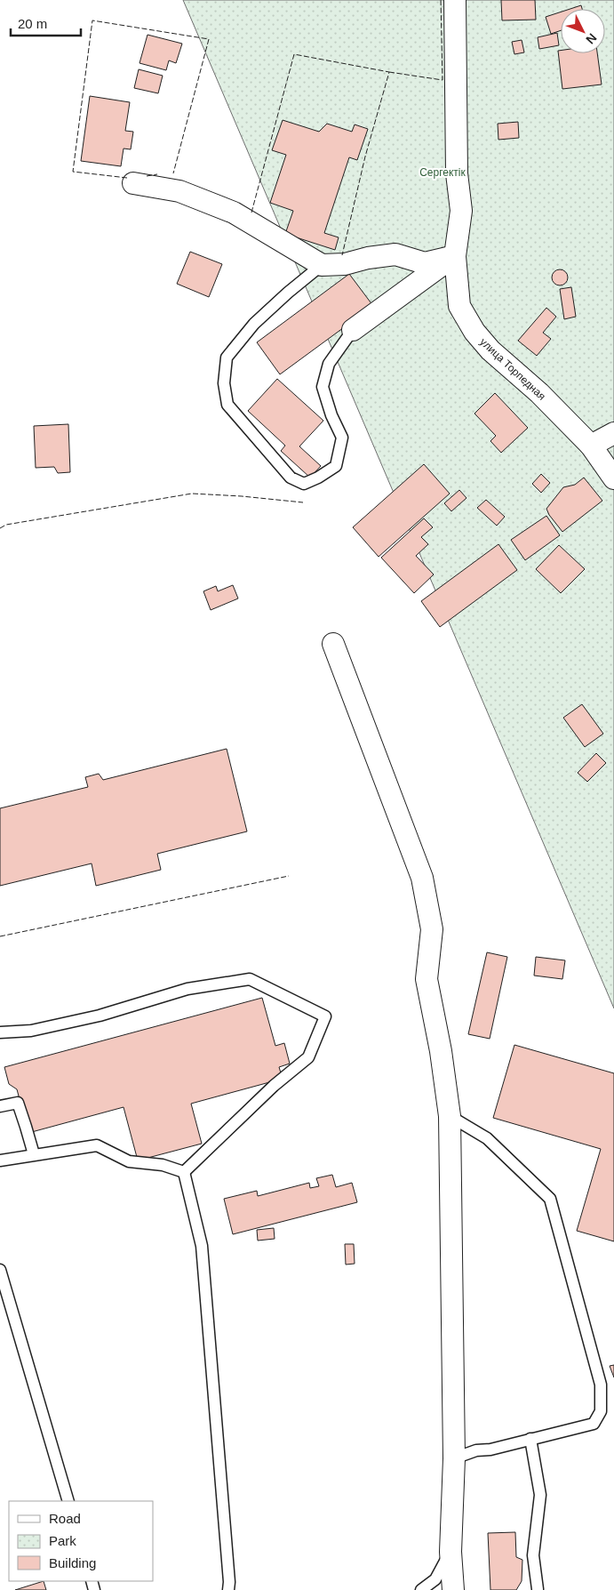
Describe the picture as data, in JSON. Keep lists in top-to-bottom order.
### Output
{
  "streets": {
    "street": ["улица Торпедная"]
  },
  "parks": ["Сергектік"],
  "legend": ["Road", "Park", "Building"],
  "scale_bar": "20 m",
  "north": "bottom right"
}
